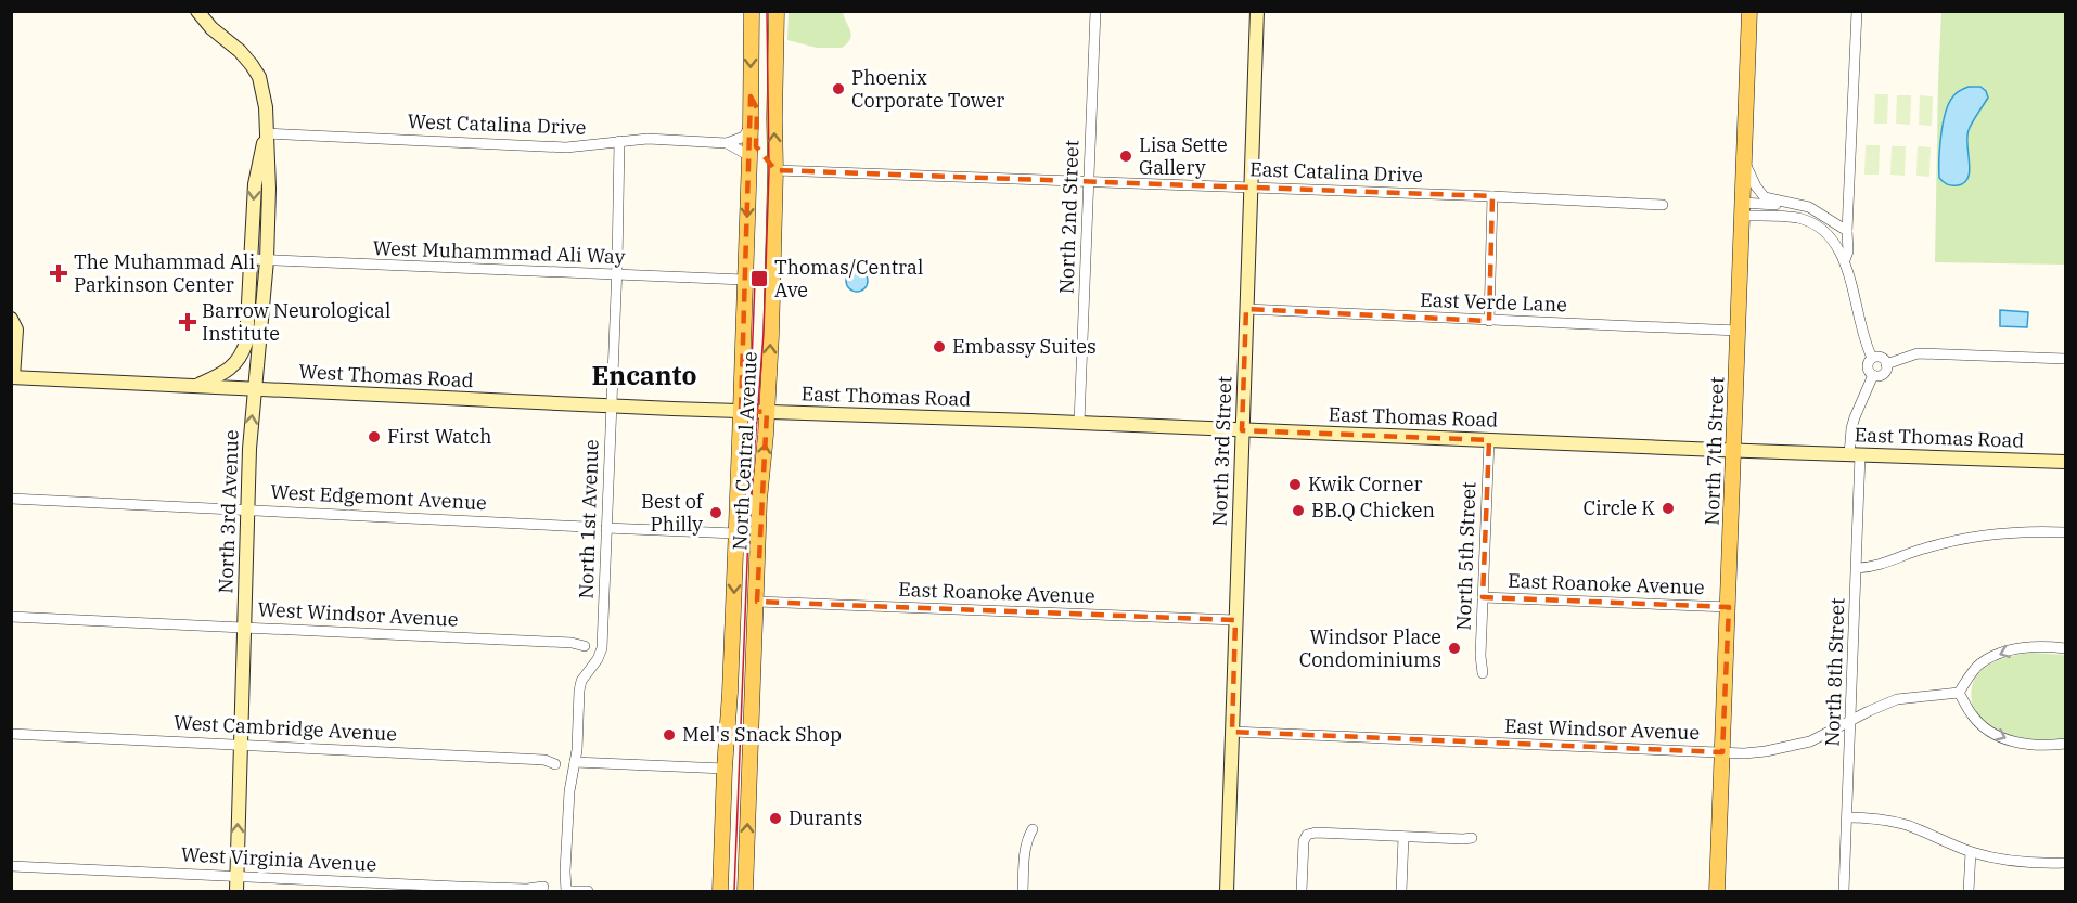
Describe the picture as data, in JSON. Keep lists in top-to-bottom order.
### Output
{
  "streets": {
    "main road": ["North Central Avenue", "North 7th Street"],
    "street": [
      "West Catalina Drive",
      "East Catalina Drive",
      "North 2nd Street",
      "West Muhammmad Ali Way",
      "East Verde Lane",
      "West Thomas Road",
      "East Thomas Road",
      "North 3rd Street",
      "West Edgemont Avenue",
      "North 3rd Avenue",
      "North 1st Avenue",
      "North 5th Street",
      "East Roanoke Avenue",
      "West Windsor Avenue",
      "North 8th Street",
      "West Cambridge Avenue",
      "East Windsor Avenue",
      "West Virginia Avenue"
    ]
  },
  "crossings": [
    ["West Catalina Drive", "North 3rd Avenue"],
    ["West Catalina Drive", "North 1st Avenue"],
    ["East Catalina Drive", "North 2nd Street"],
    ["East Catalina Drive", "North Central Avenue"],
    ["East Catalina Drive", "North 3rd Street"],
    ["North 2nd Street", "East Thomas Road"],
    ["West Muhammmad Ali Way", "North Central Avenue"],
    ["West Muhammmad Ali Way", "North 3rd Avenue"],
    ["West Muhammmad Ali Way", "North 1st Avenue"],
    ["East Verde Lane", "North 3rd Street"],
    ["East Verde Lane", "North 7th Street"],
    ["West Thomas Road", "East Thomas Road"],
    ["West Thomas Road", "North Central Avenue"],
    ["West Thomas Road", "North 3rd Avenue"],
    ["West Thomas Road", "North 1st Avenue"],
    ["East Thomas Road", "North Central Avenue"],
    ["East Thomas Road", "North 3rd Street"],
    ["East Thomas Road", "North 7th Street"],
    ["East Thomas Road", "North 5th Street"],
    ["East Thomas Road", "North 8th Street"],
    ["North Central Avenue", "East Roanoke Avenue"],
    ["North 3rd Street", "East Roanoke Avenue"],
    ["North 3rd Street", "East Windsor Avenue"],
    ["North 7th Street", "East Roanoke Avenue"],
    ["North 7th Street", "East Windsor Avenue"],
    ["West Edgemont Avenue", "North 3rd Avenue"],
    ["North 3rd Avenue", "West Windsor Avenue"],
    ["North 3rd Avenue", "West Cambridge Avenue"],
    ["North 3rd Avenue", "West Virginia Avenue"],
    ["North 5th Street", "East Roanoke Avenue"],
    ["North 8th Street", "East Windsor Avenue"]
  ],
  "districts": ["Encanto"],
  "places": {
    "other": [
      "Phoenix Corporate Tower",
      "Lisa Sette Gallery",
      "Embassy Suites",
      "First Watch",
      "Kwik Corner",
      "Circle K",
      "BB.Q Chicken",
      "Best of Philly",
      "Windsor Place Condominiums",
      "Mel's Snack Shop",
      "Durants"
    ],
    "health": ["The Muhammad Ali Parkinson Center", "Barrow Neurological Institute"],
    "transit": ["Thomas/Central Ave"]
  }
}
